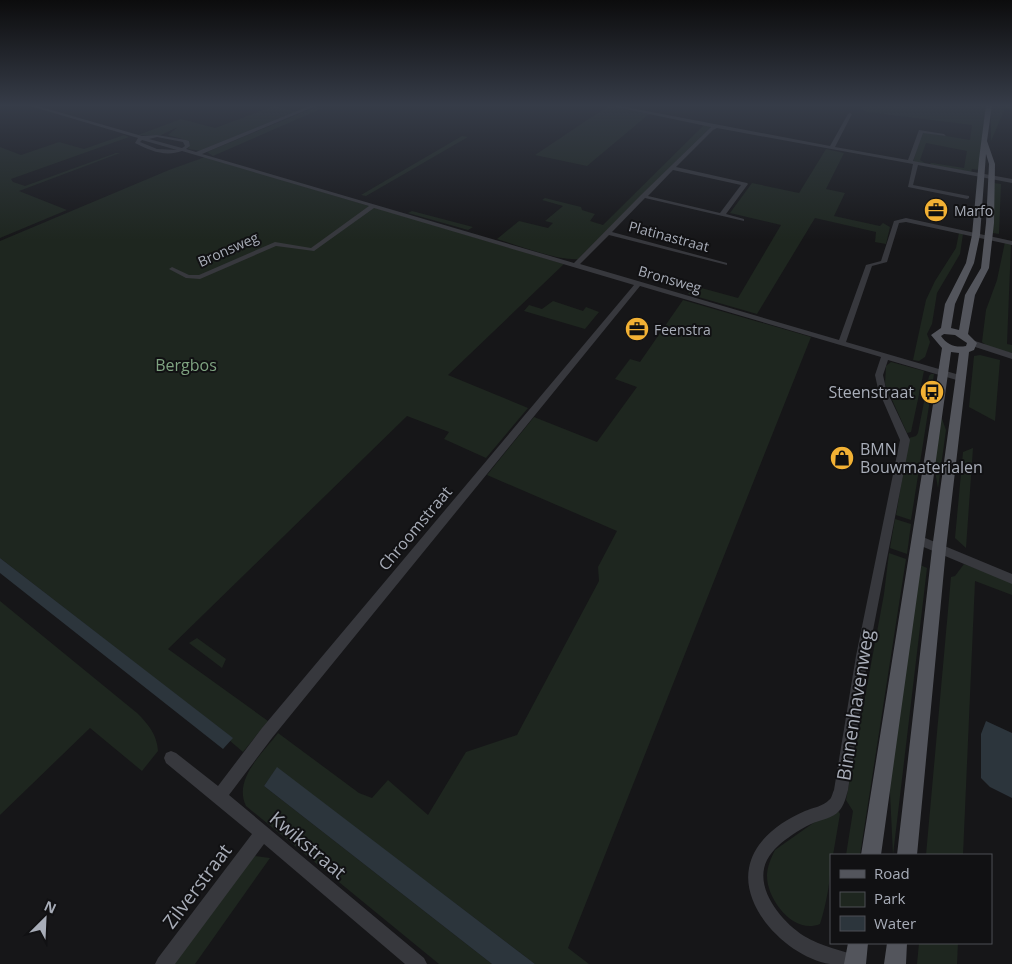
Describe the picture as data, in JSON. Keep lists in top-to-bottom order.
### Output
{
  "streets": {
    "main road": ["Binnenhavenweg"],
    "street": [
      "Platinastraat",
      "Bronsweg",
      "Chroomstraat",
      "Kwikstraat",
      "Zilverstraat"
    ]
  },
  "crossings": [
    ["Platinastraat", "Bronsweg"],
    ["Bronsweg", "Chroomstraat"],
    ["Bronsweg", "Binnenhavenweg"],
    ["Chroomstraat", "Kwikstraat"],
    ["Kwikstraat", "Zilverstraat"]
  ],
  "parks": ["Bergbos"],
  "places": {
    "office": ["Marfo", "Feenstra"],
    "bus stop": ["Steenstraat"],
    "shop": ["BMN Bouwmaterialen"]
  },
  "legend": ["Road", "Park", "Water"],
  "north": "top right"
}
